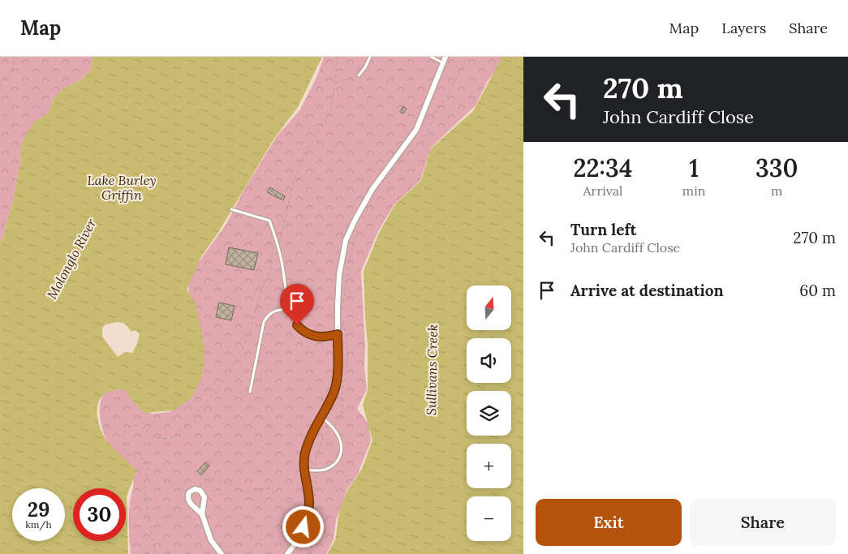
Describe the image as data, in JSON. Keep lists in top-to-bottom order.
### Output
{
  "water": ["Lake Burley Griffin", "Molonglo River", "Sullivans Creek"],
  "north": "top",
  "page": {
    "header": "Map",
    "nav": ["Map", "Layers", "Share"],
    "turn": ["270 m", "John Cardiff Close"],
    "eta": [
      "22:34",
      "Arrival",
      "1",
      "min",
      "330",
      "m"
    ],
    "list": [
      {
        "name": "Turn left",
        "note": "John Cardiff Close",
        "value": "270 m"
      },
      {
        "name": "Arrive at destination",
        "value": "60 m"
      }
    ],
    "map_buttons": ["+", "−"],
    "speed": "29 km/h",
    "limit": "30",
    "buttons": ["Exit", "Share"]
  }
}
